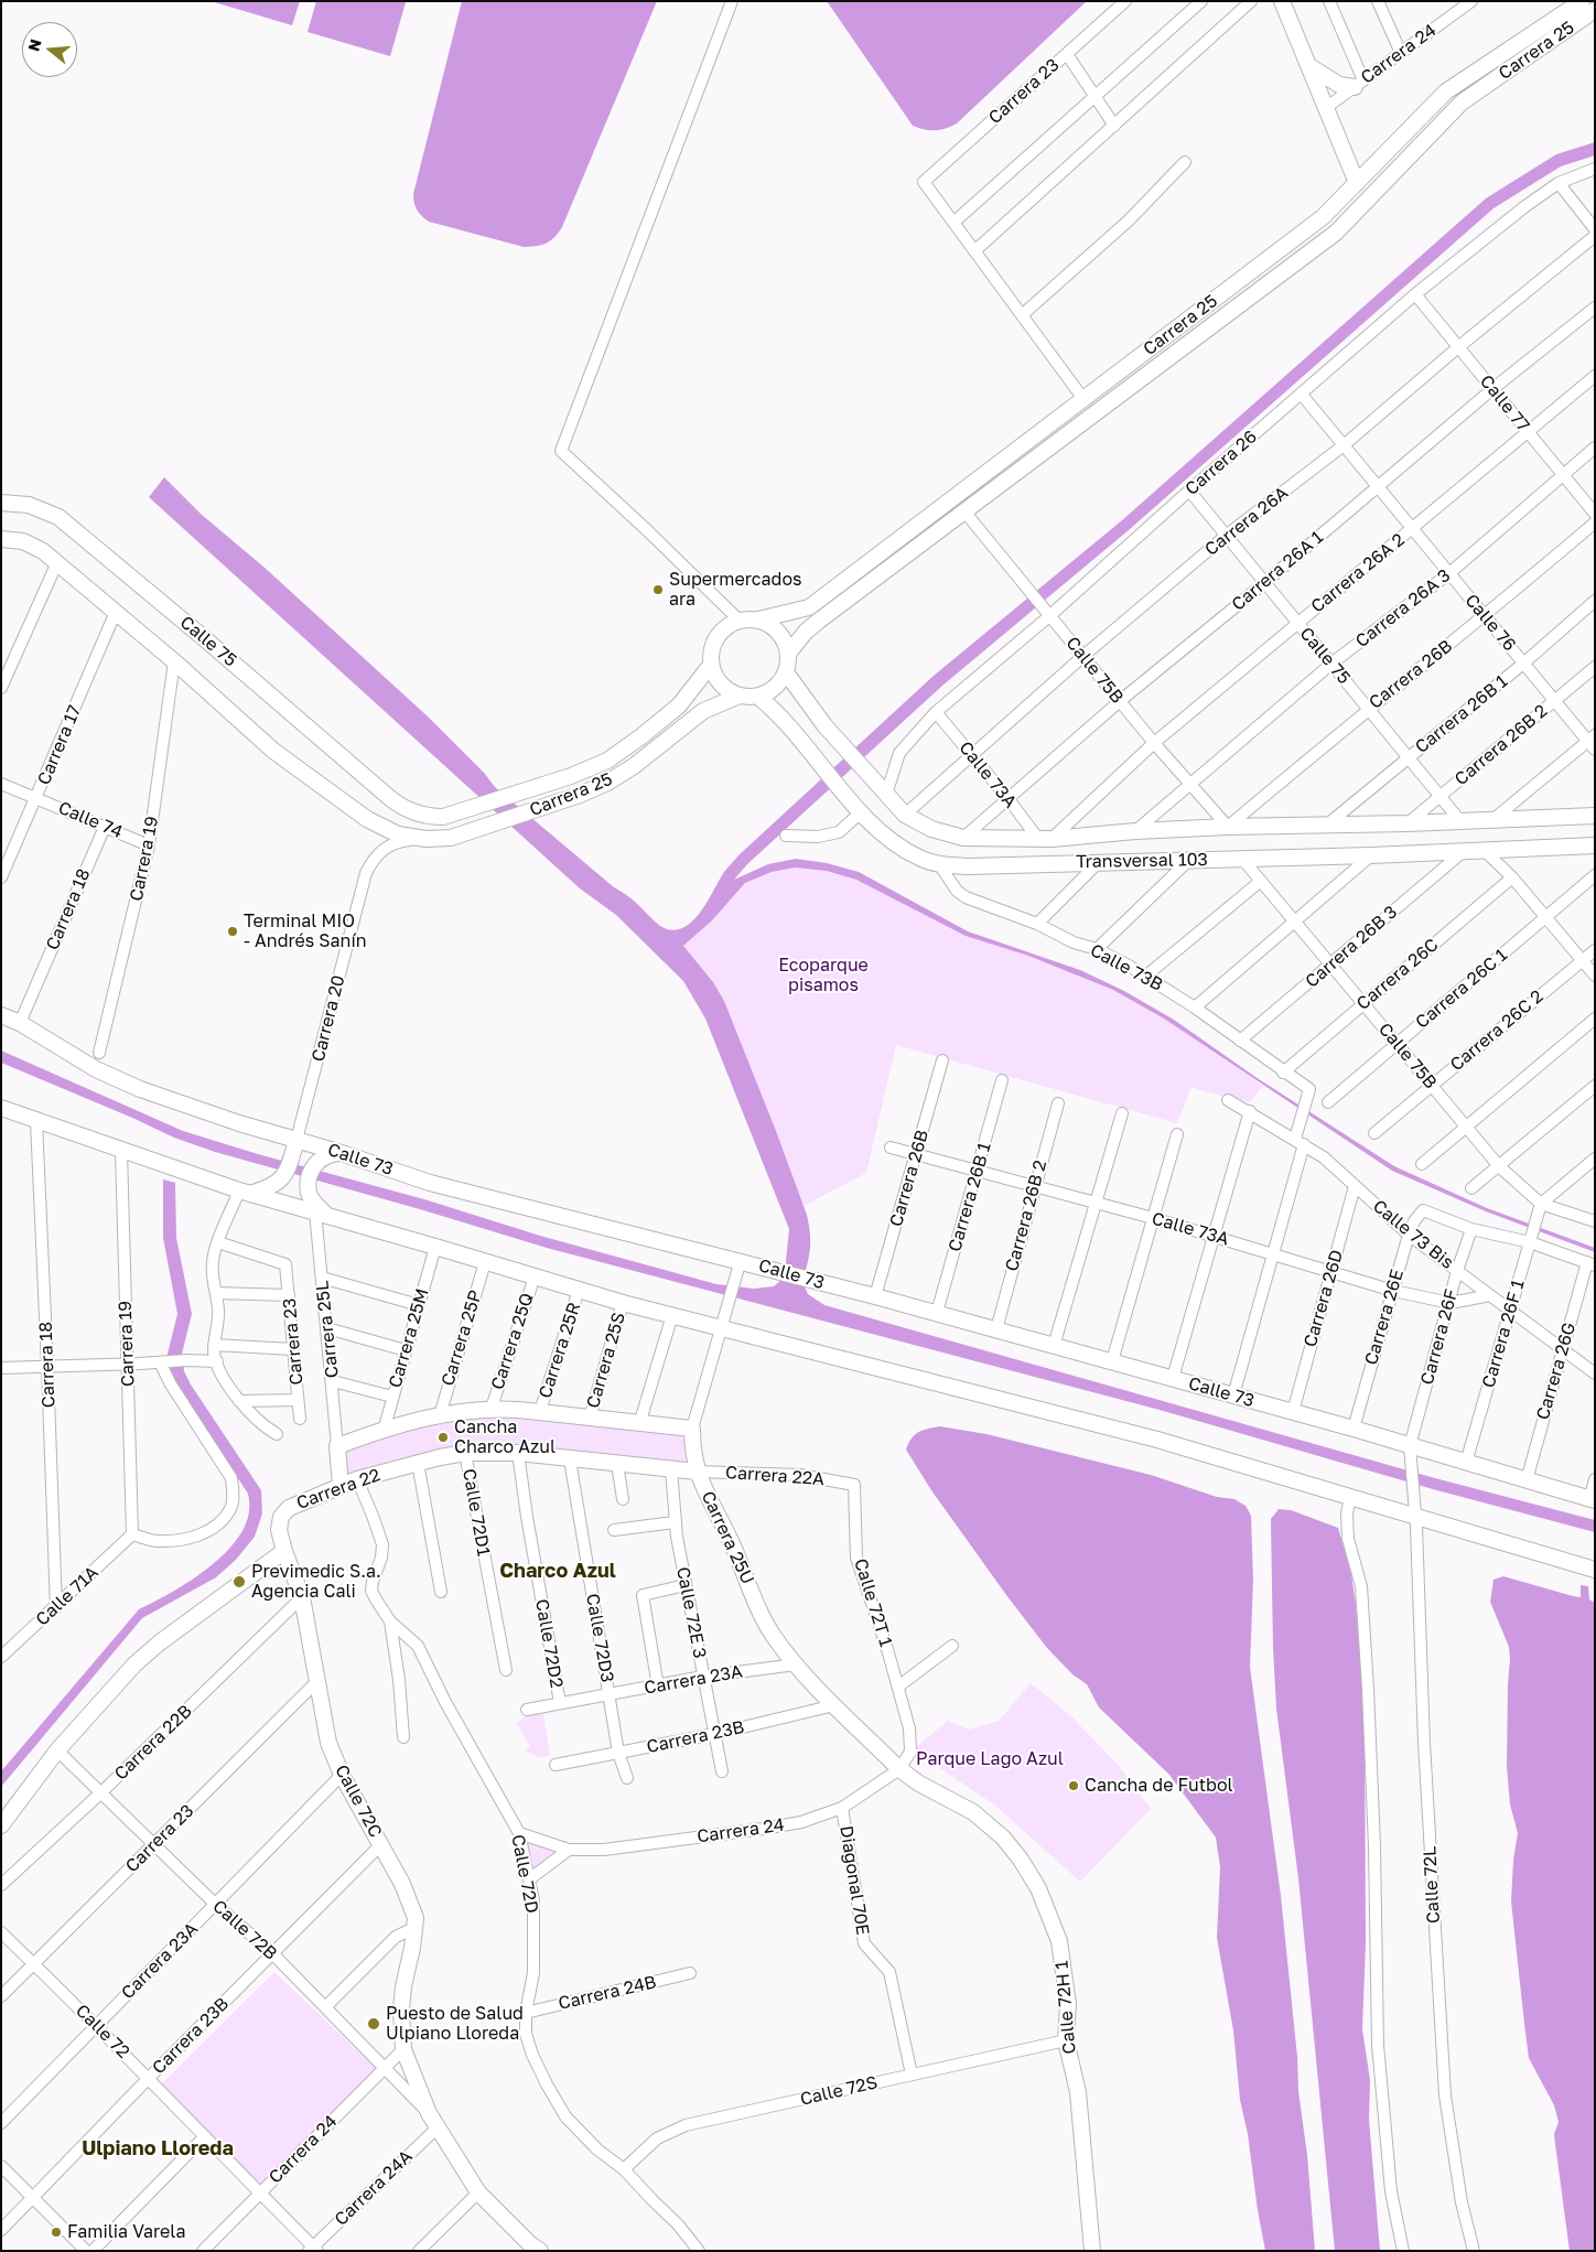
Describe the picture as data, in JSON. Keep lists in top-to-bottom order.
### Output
{
  "streets": {
    "main road": [
      "Carrera 25",
      "Calle 75",
      "Transversal 103",
      "Calle 73",
      "Carrera 22",
      "Carrera 25U",
      "Calle 72C",
      "Calle 72B",
      "Calle 72H 1"
    ],
    "street": [
      "Carrera 24",
      "Carrera 23",
      "Calle 77",
      "Carrera 26",
      "Carrera 26A",
      "Carrera 26A 1",
      "Carrera 26A 2",
      "Carrera 26A 3",
      "Calle 76",
      "Calle 75B",
      "Carrera 26B",
      "Carrera 26B 1",
      "Carrera 17",
      "Carrera 26B 2",
      "Calle 73A",
      "Calle 74",
      "Carrera 19",
      "Carrera 18",
      "Carrera 26B 3",
      "Calle 73B",
      "Carrera 26C",
      "Carrera 26C 1",
      "Carrera 20",
      "Carrera 26C 2",
      "Calle 73 Bis",
      "Carrera 26D",
      "Carrera 26E",
      "Carrera 25L",
      "Carrera 26F 1",
      "Carrera 26F",
      "Carrera 25M",
      "Carrera 25P",
      "Carrera 25Q",
      "Carrera 25R",
      "Carrera 25S",
      "Carrera 26G",
      "Carrera 22A",
      "Calle 72D1",
      "Calle 71A",
      "Calle 72T 1",
      "Calle 72E 3",
      "Calle 72D3",
      "Calle 72D2",
      "Carrera 23A",
      "Carrera 23B",
      "Carrera 22B",
      "Calle 72D",
      "Diagonal 70E",
      "Calle 72L",
      "Carrera 24B",
      "Calle 72",
      "Calle 72S",
      "Carrera 24A"
    ]
  },
  "crossings": [
    ["Carrera 25", "Calle 75"],
    ["Carrera 25", "Calle 75B"],
    ["Carrera 25", "Transversal 103"],
    ["Carrera 25", "Carrera 20"],
    ["Carrera 24", "Carrera 25U"],
    ["Carrera 24", "Calle 72T 1"],
    ["Carrera 24", "Calle 72C"],
    ["Carrera 24", "Calle 72D"],
    ["Carrera 24", "Diagonal 70E"],
    ["Carrera 24", "Calle 72B"],
    ["Carrera 24", "Calle 72H 1"],
    ["Carrera 24", "Calle 72"],
    ["Carrera 23", "Calle 72C"],
    ["Carrera 23", "Calle 72B"],
    ["Carrera 23", "Calle 72"],
    ["Calle 77", "Carrera 26"],
    ["Calle 77", "Carrera 26A"],
    ["Calle 77", "Carrera 26A 1"],
    ["Calle 77", "Carrera 26A 2"],
    ["Calle 77", "Carrera 26A 3"],
    ["Carrera 26", "Calle 76"],
    ["Carrera 26", "Calle 75"],
    ["Carrera 26", "Calle 75B"],
    ["Carrera 26", "Calle 73A"],
    ["Carrera 26", "Transversal 103"],
    ["Carrera 26A", "Calle 76"],
    ["Carrera 26A", "Calle 75"],
    ["Carrera 26A", "Calle 75B"],
    ["Carrera 26A", "Calle 73A"],
    ["Carrera 26A", "Transversal 103"],
    ["Carrera 26A 1", "Calle 76"],
    ["Carrera 26A 1", "Calle 75"],
    ["Carrera 26A 1", "Calle 75B"],
    ["Carrera 26A 1", "Calle 73A"],
    ["Carrera 26A 1", "Transversal 103"],
    ["Carrera 26A 2", "Calle 76"],
    ["Carrera 26A 2", "Calle 75"],
    ["Carrera 26A 2", "Calle 75B"],
    ["Carrera 26A 2", "Calle 73A"],
    ["Carrera 26A 2", "Transversal 103"],
    ["Carrera 26A 3", "Calle 76"],
    ["Carrera 26A 3", "Calle 75"],
    ["Carrera 26A 3", "Calle 75B"],
    ["Carrera 26A 3", "Transversal 103"],
    ["Calle 76", "Carrera 26B"],
    ["Calle 76", "Carrera 26B 1"],
    ["Calle 76", "Carrera 26B 2"],
    ["Calle 75", "Carrera 26B"],
    ["Calle 75", "Carrera 26B 1"],
    ["Calle 75", "Carrera 17"],
    ["Calle 75", "Carrera 26B 2"],
    ["Calle 75", "Carrera 19"],
    ["Calle 75", "Transversal 103"],
    ["Calle 75B", "Carrera 26B"],
    ["Calle 75B", "Transversal 103"],
    ["Calle 75B", "Carrera 26B 3"],
    ["Calle 75B", "Carrera 26C"],
    ["Calle 75B", "Carrera 26C 1"],
    ["Calle 75B", "Carrera 26C 2"],
    ["Calle 75B", "Carrera 26F 1"],
    ["Carrera 26B", "Calle 73A"],
    ["Carrera 26B", "Transversal 103"],
    ["Carrera 26B", "Calle 73"],
    ["Carrera 26B 1", "Calle 73A"],
    ["Carrera 26B 1", "Transversal 103"],
    ["Carrera 26B 1", "Calle 73"],
    ["Carrera 17", "Calle 74"],
    ["Carrera 26B 2", "Calle 73A"],
    ["Carrera 26B 2", "Transversal 103"],
    ["Carrera 26B 2", "Calle 73"],
    ["Calle 73A", "Transversal 103"],
    ["Calle 73A", "Calle 73 Bis"],
    ["Calle 73A", "Carrera 26D"],
    ["Calle 73A", "Carrera 26E"],
    ["Calle 73A", "Carrera 26F"],
    ["Calle 74", "Carrera 19"],
    ["Calle 74", "Carrera 18"],
    ["Carrera 19", "Calle 71A"],
    ["Transversal 103", "Carrera 26B 3"],
    ["Transversal 103", "Calle 73B"],
    ["Carrera 18", "Calle 73"],
    ["Carrera 18", "Calle 71A"],
    ["Carrera 26B 3", "Calle 73B"],
    ["Calle 73B", "Carrera 26C"],
    ["Calle 73B", "Calle 73 Bis"],
    ["Carrera 20", "Calle 73"],
    ["Calle 73", "Carrera 26D"],
    ["Calle 73", "Carrera 26E"],
    ["Calle 73", "Carrera 26F 1"],
    ["Calle 73", "Carrera 26F"],
    ["Calle 73", "Carrera 26G"],
    ["Calle 73", "Carrera 25U"],
    ["Calle 73", "Calle 72L"],
    ["Calle 73 Bis", "Carrera 26D"],
    ["Calle 73 Bis", "Carrera 26E"],
    ["Calle 73 Bis", "Carrera 26F 1"],
    ["Calle 73 Bis", "Carrera 26F"],
    ["Calle 73 Bis", "Carrera 26G"],
    ["Carrera 26E", "Carrera 26F"],
    ["Carrera 26F", "Calle 72L"],
    ["Carrera 22A", "Carrera 22"],
    ["Carrera 22A", "Carrera 25U"],
    ["Carrera 22A", "Calle 72T 1"],
    ["Carrera 22", "Calle 72D1"],
    ["Carrera 22", "Carrera 25U"],
    ["Carrera 22", "Calle 72D3"],
    ["Carrera 22", "Calle 72D2"],
    ["Carrera 22", "Calle 72C"],
    ["Carrera 22", "Calle 72D"],
    ["Carrera 25U", "Calle 72T 1"],
    ["Carrera 25U", "Calle 72E 3"],
    ["Carrera 25U", "Carrera 23A"],
    ["Carrera 25U", "Carrera 23B"],
    ["Carrera 25U", "Calle 72H 1"],
    ["Calle 72T 1", "Calle 72H 1"],
    ["Calle 72E 3", "Carrera 23A"],
    ["Calle 72E 3", "Carrera 23B"],
    ["Calle 72D3", "Carrera 23A"],
    ["Calle 72D3", "Carrera 23B"],
    ["Calle 72D2", "Carrera 23A"],
    ["Carrera 23A", "Calle 72C"],
    ["Carrera 23A", "Calle 72B"],
    ["Carrera 23A", "Calle 72"],
    ["Carrera 23B", "Calle 72C"],
    ["Carrera 23B", "Calle 72B"],
    ["Carrera 23B", "Calle 72"],
    ["Carrera 22B", "Calle 72C"],
    ["Carrera 22B", "Calle 72B"],
    ["Calle 72C", "Calle 72B"],
    ["Calle 72D", "Carrera 24B"],
    ["Calle 72D", "Calle 72S"],
    ["Diagonal 70E", "Calle 72S"],
    ["Calle 72B", "Carrera 24A"],
    ["Calle 72H 1", "Calle 72S"],
    ["Calle 72", "Carrera 24A"]
  ],
  "districts": ["Charco Azul", "Ulpiano Lloreda"],
  "parks": ["Ecoparque pisamos", "Parque Lago Azul"],
  "places": [
    "Supermercados ara",
    "Terminal MIO - Andrés Sanín",
    "Cancha Charco Azul",
    "Previmedic S.a. Agencia Cali",
    "Cancha de Futbol",
    "Puesto de Salud Ulpiano Lloreda",
    "Familia Varela"
  ],
  "north": "left"
}
